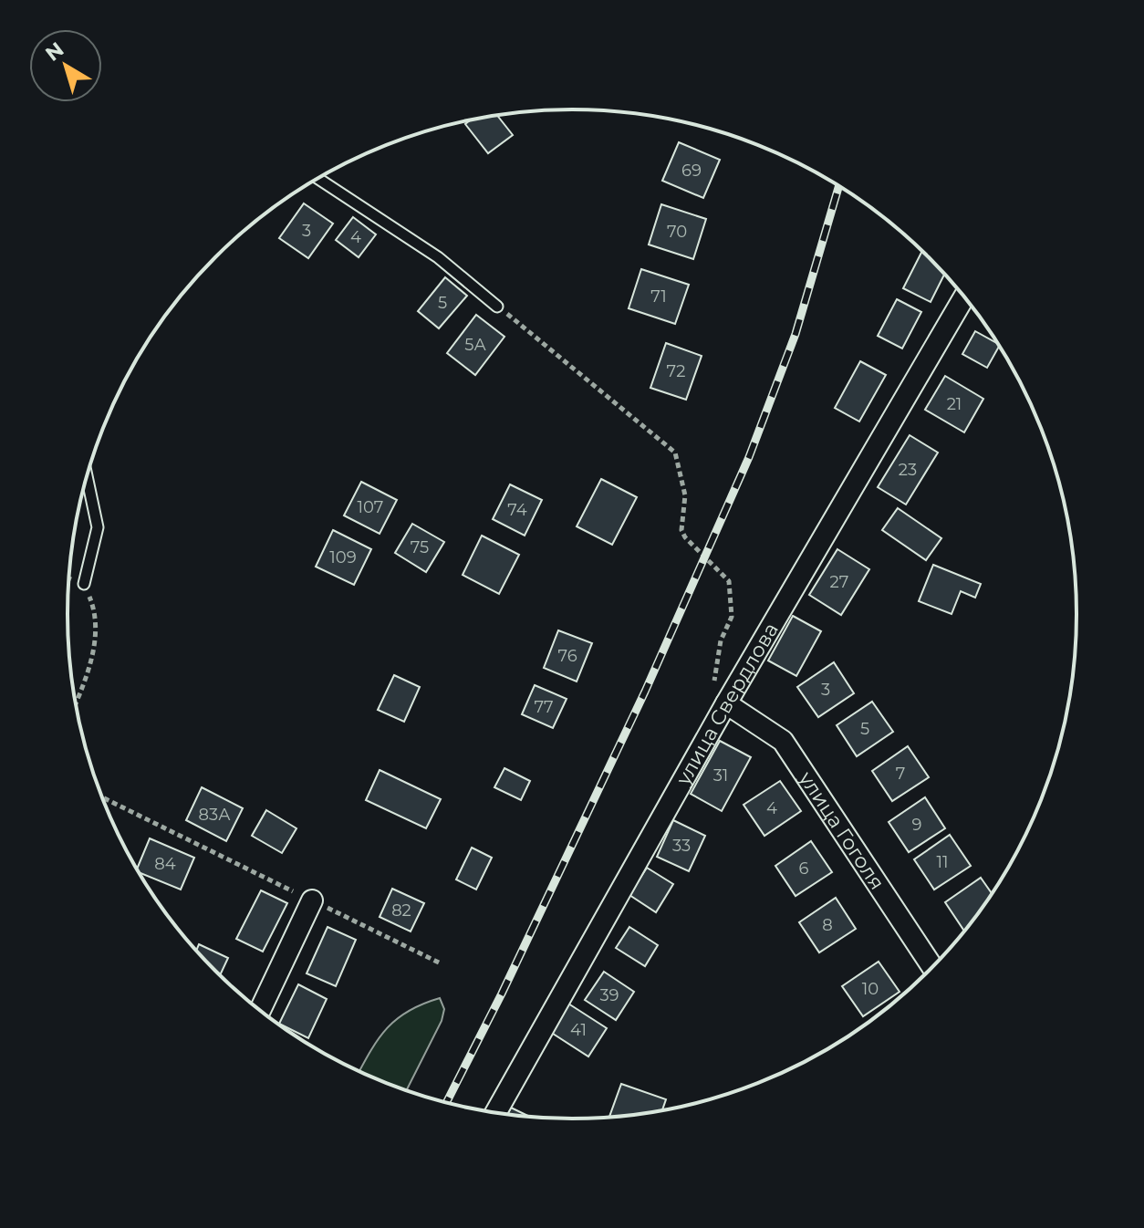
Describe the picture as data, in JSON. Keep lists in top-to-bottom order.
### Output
{
  "streets": {
    "street": ["улица Свердлова", "улица Гоголя"]
  },
  "crossings": [
    ["улица Свердлова", "улица Гоголя"]
  ],
  "house_numbers": [
    "69",
    "3",
    "70",
    "4",
    "71",
    "5",
    "5А",
    "72",
    "21",
    "23",
    "107",
    "74",
    "75",
    "109",
    "27",
    "76",
    "3",
    "77",
    "5",
    "7",
    "31",
    "4",
    "83А",
    "9",
    "33",
    "11",
    "84",
    "6",
    "82",
    "8",
    "10",
    "39",
    "41"
  ],
  "north": "top left"
}
